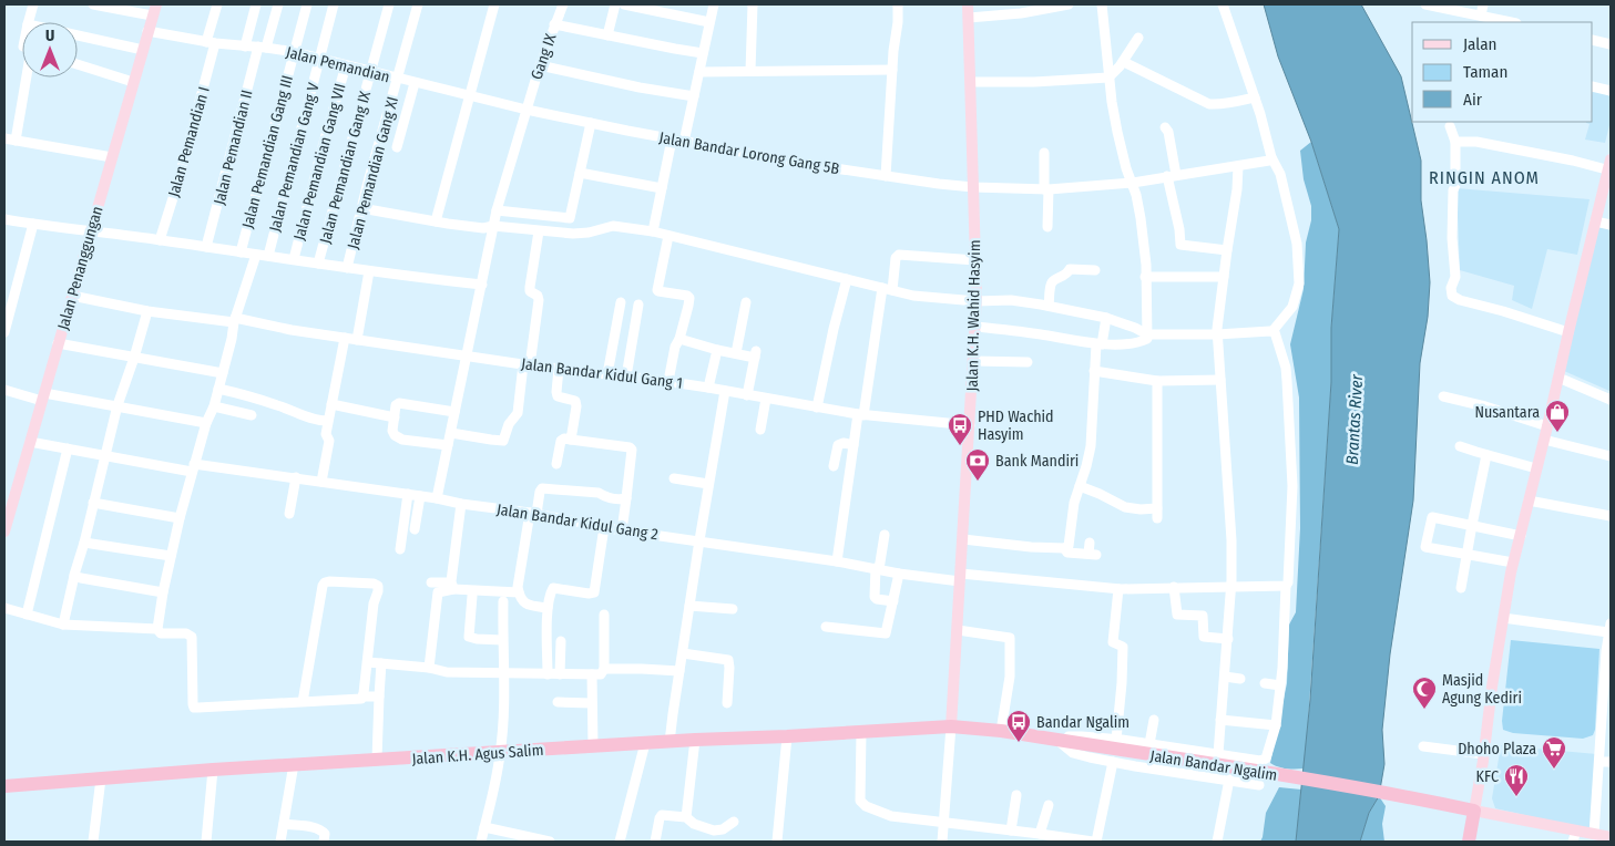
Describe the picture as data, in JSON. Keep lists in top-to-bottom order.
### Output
{
  "streets": {
    "highway": ["Jalan K.H. Agus Salim", "Jalan Bandar Ngalim"],
    "main road": ["Jalan Penanggungan", "Jalan K.H. Wahid Hasyim"],
    "street": [
      "Gang IX",
      "Jalan Pemandian",
      "Jalan Pemandian I",
      "Jalan Pemandian II",
      "Jalan Pemandian Gang III",
      "Jalan Bandar Lorong Gang 5B",
      "Jalan Pemandian Gang V",
      "Jalan Pemandian Gang VII",
      "Jalan Pemandian Gang IX",
      "Jalan Pemandian Gang XI",
      "Jalan Bandar Kidul Gang 1",
      "Jalan Bandar Kidul Gang 2"
    ]
  },
  "crossings": [
    ["Gang IX", "Jalan Pemandian"],
    ["Gang IX", "Jalan Bandar Lorong Gang 5B"],
    ["Gang IX", "Jalan Bandar Kidul Gang 1"],
    ["Gang IX", "Jalan Bandar Kidul Gang 2"],
    ["Jalan Pemandian", "Jalan Pemandian I"],
    ["Jalan Pemandian", "Jalan Pemandian II"],
    ["Jalan Pemandian", "Jalan Pemandian Gang III"],
    ["Jalan Pemandian", "Jalan Bandar Lorong Gang 5B"],
    ["Jalan Pemandian", "Jalan Pemandian Gang V"],
    ["Jalan Pemandian", "Jalan Pemandian Gang VII"],
    ["Jalan Pemandian", "Jalan Pemandian Gang IX"],
    ["Jalan Pemandian", "Jalan Pemandian Gang XI"],
    ["Jalan Pemandian", "Jalan Penanggungan"],
    ["Jalan Bandar Lorong Gang 5B", "Jalan K.H. Wahid Hasyim"],
    ["Jalan Penanggungan", "Jalan Bandar Kidul Gang 1"],
    ["Jalan Penanggungan", "Jalan Bandar Kidul Gang 2"],
    ["Jalan K.H. Wahid Hasyim", "Jalan Bandar Kidul Gang 1"],
    ["Jalan K.H. Wahid Hasyim", "Jalan Bandar Kidul Gang 2"],
    ["Jalan K.H. Wahid Hasyim", "Jalan K.H. Agus Salim"],
    ["Jalan K.H. Wahid Hasyim", "Jalan Bandar Ngalim"],
    ["Jalan K.H. Agus Salim", "Jalan Bandar Ngalim"]
  ],
  "districts": ["RINGIN ANOM"],
  "water": ["Brantas River"],
  "places": {
    "shop": ["Nusantara"],
    "bus stop": ["PHD Wachid Hasyim", "Bandar Ngalim"],
    "bank": ["Bank Mandiri"],
    "mosque": ["Masjid Agung Kediri"],
    "supermarket": ["Dhoho Plaza"],
    "restaurant": ["KFC"]
  },
  "legend": ["Jalan", "Taman", "Air"],
  "north": "top"
}
